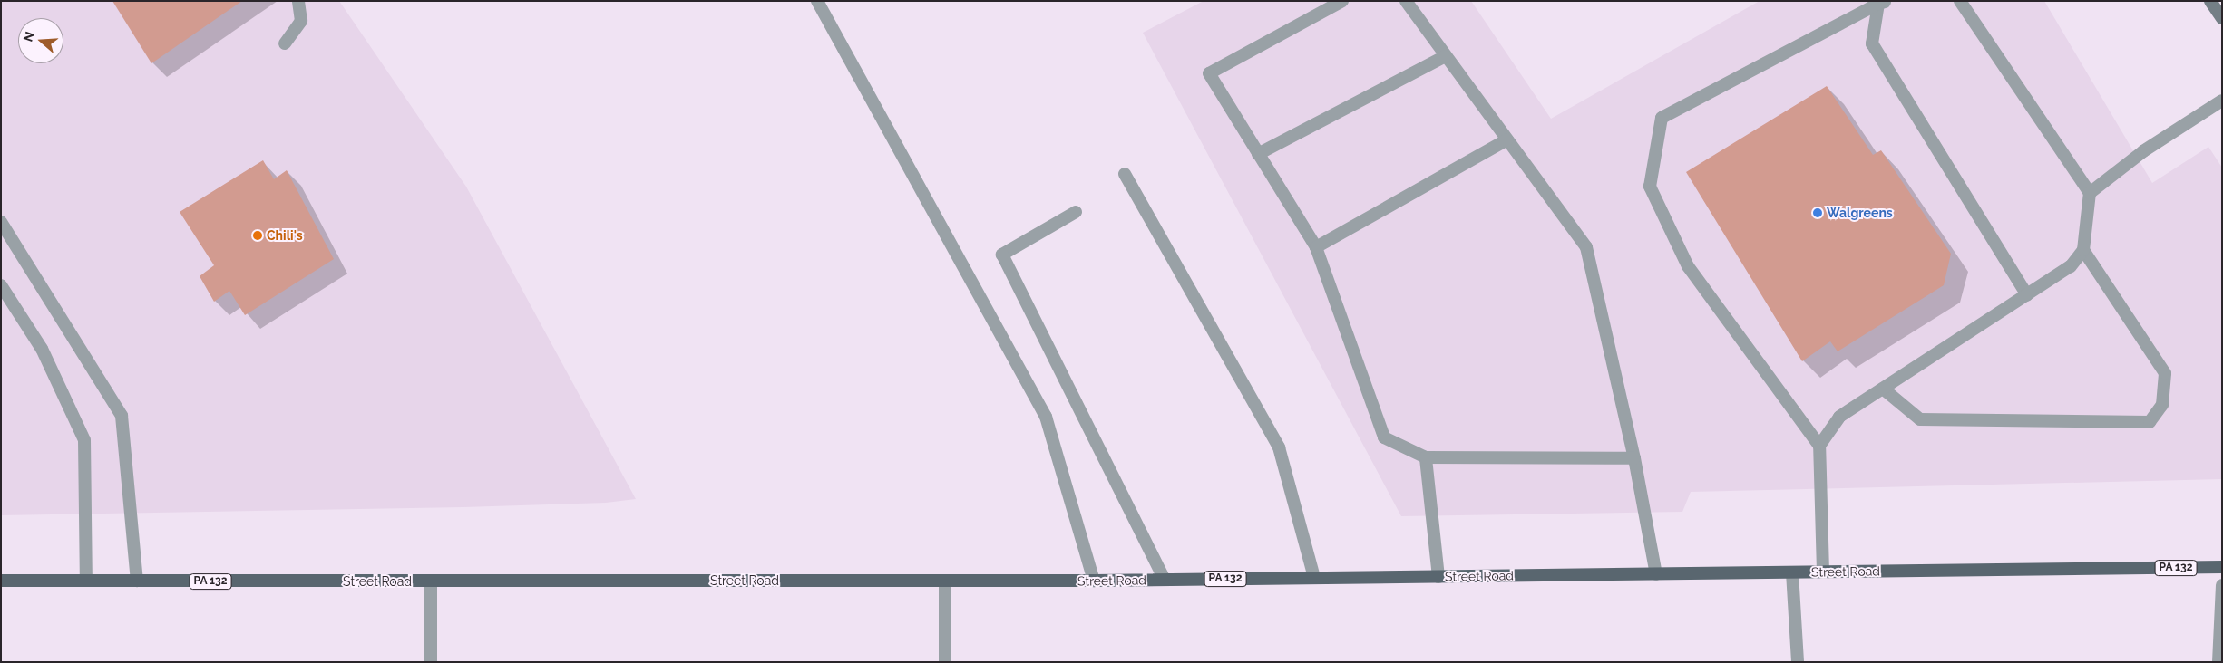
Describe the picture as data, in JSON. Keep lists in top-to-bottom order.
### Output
{
  "streets": {
    "main road": ["PA 132", "Street Road"]
  },
  "places": ["Walgreens", "Chili's"],
  "north": "left"
}
